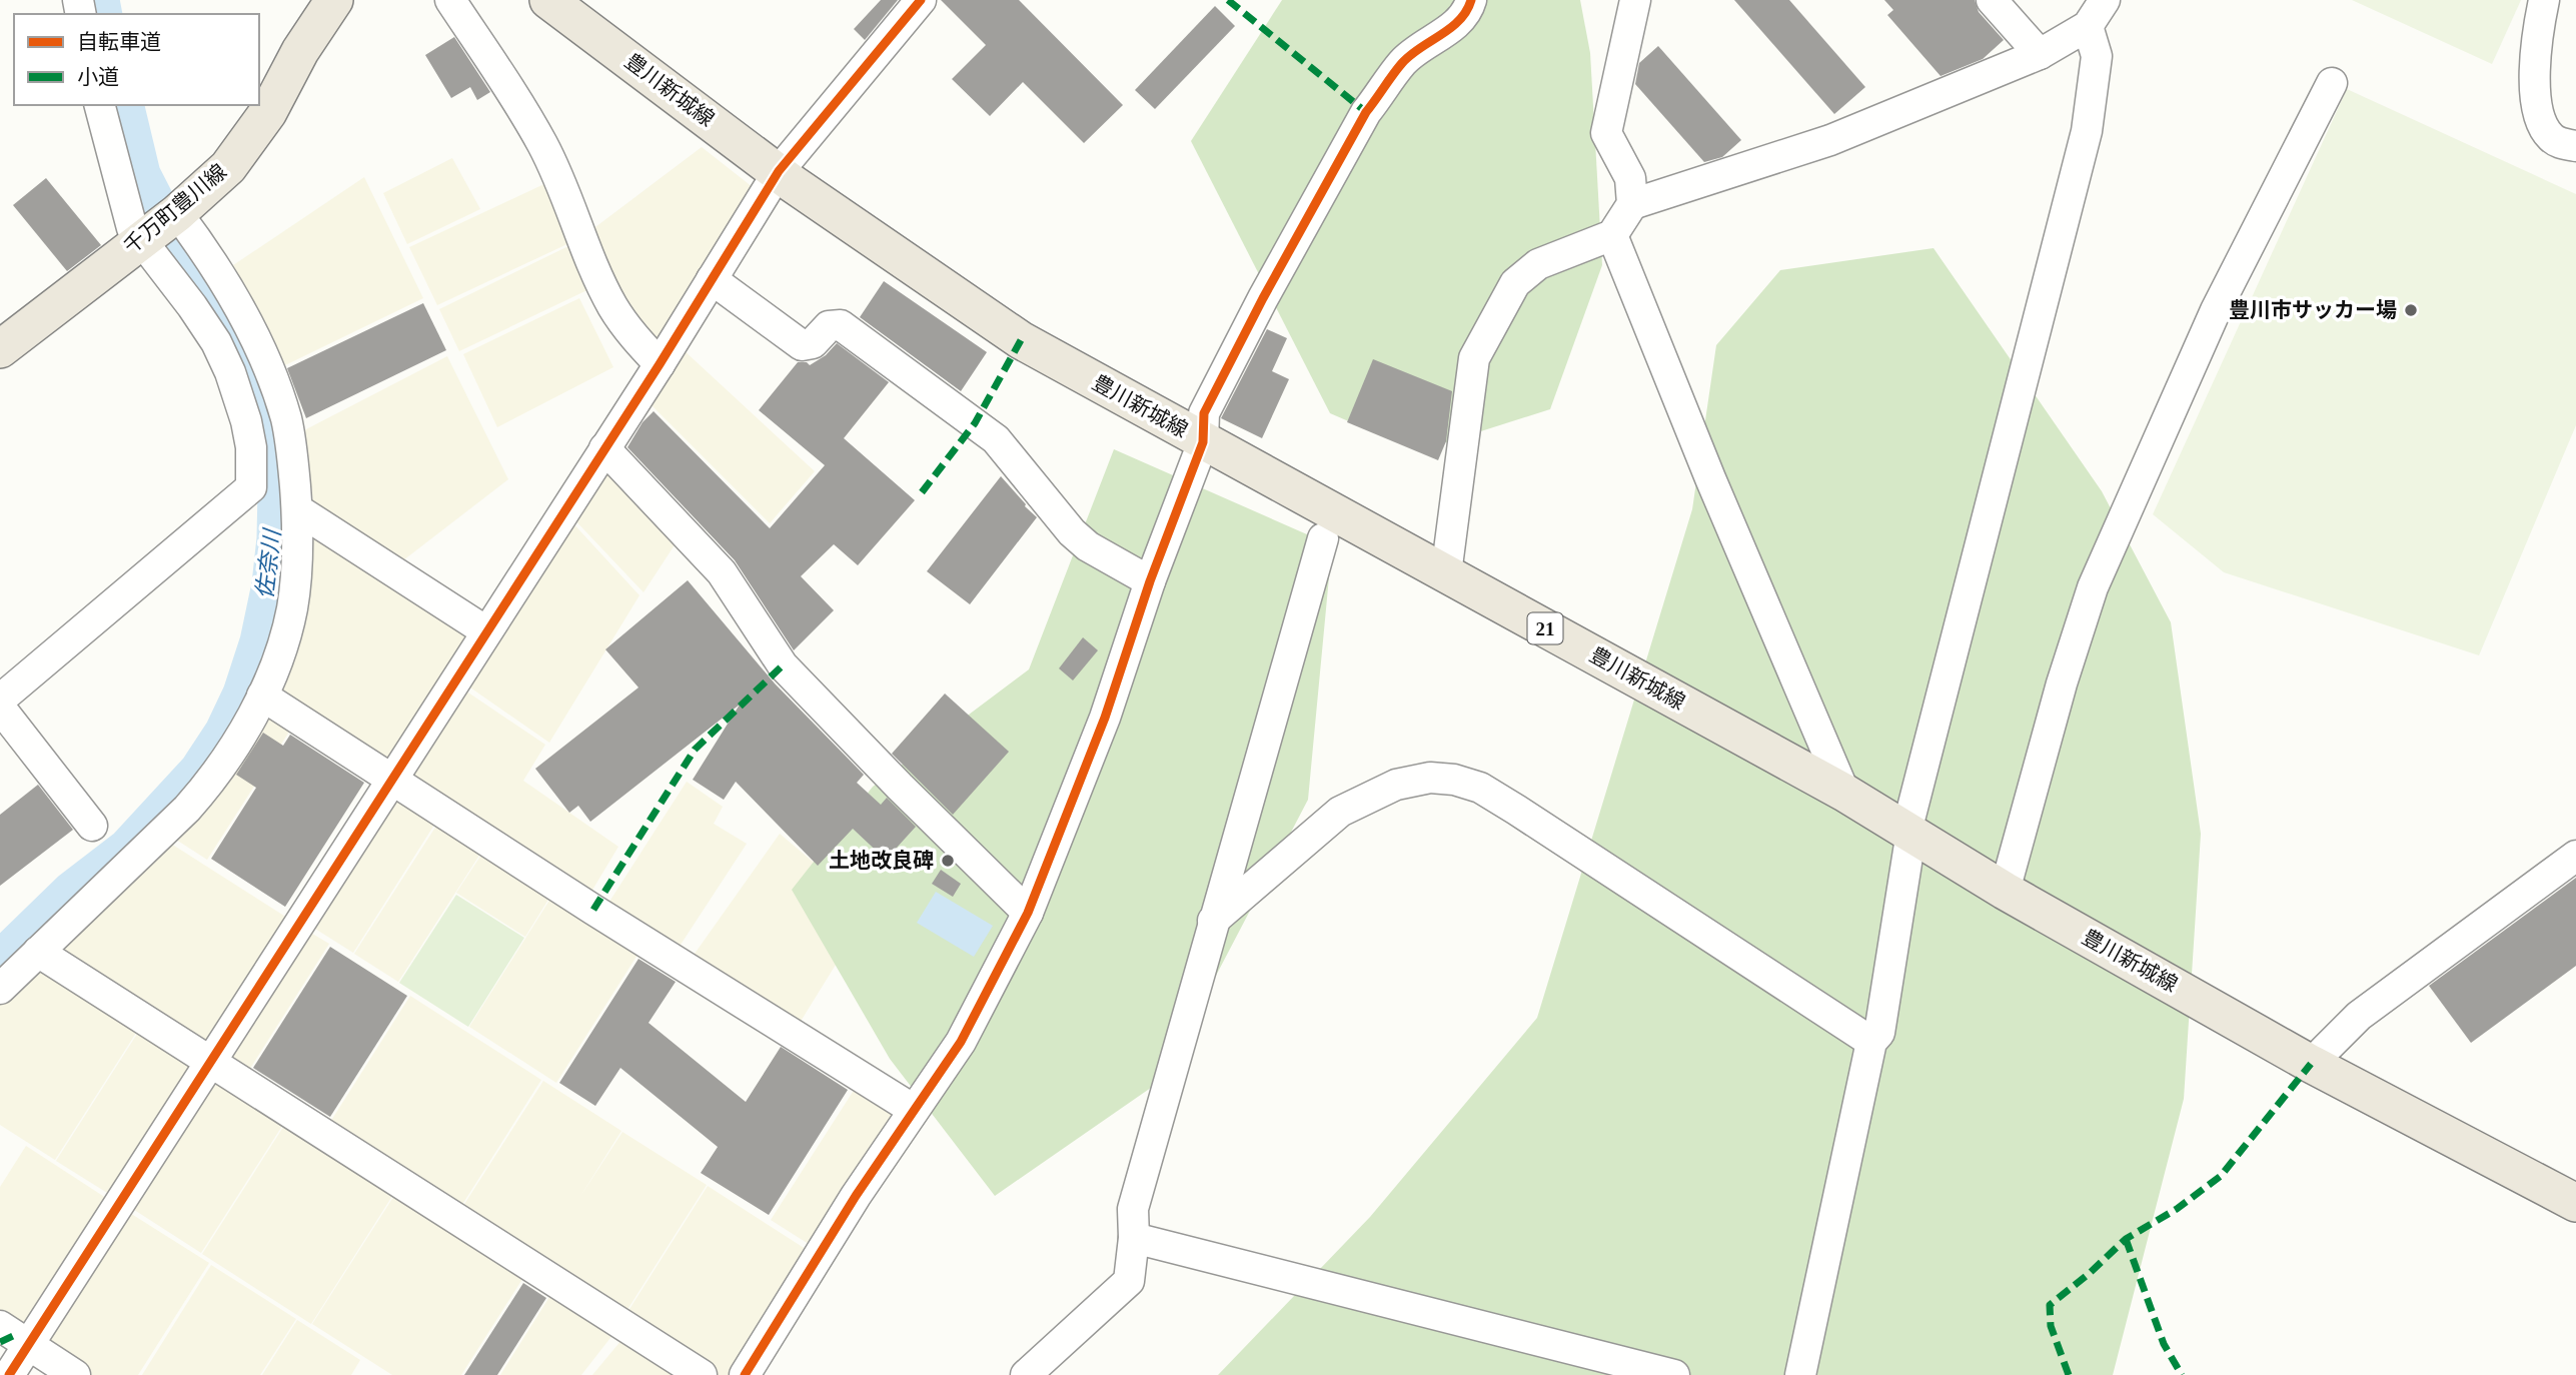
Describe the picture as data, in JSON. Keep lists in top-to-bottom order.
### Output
{
  "streets": {
    "main road": ["豊川新城線", "千万町豊川線", "21"]
  },
  "water": ["佐奈川"],
  "places": ["豊川市サッカー場", "土地改良碑"],
  "legend": ["自転車道", "小道"]
}
